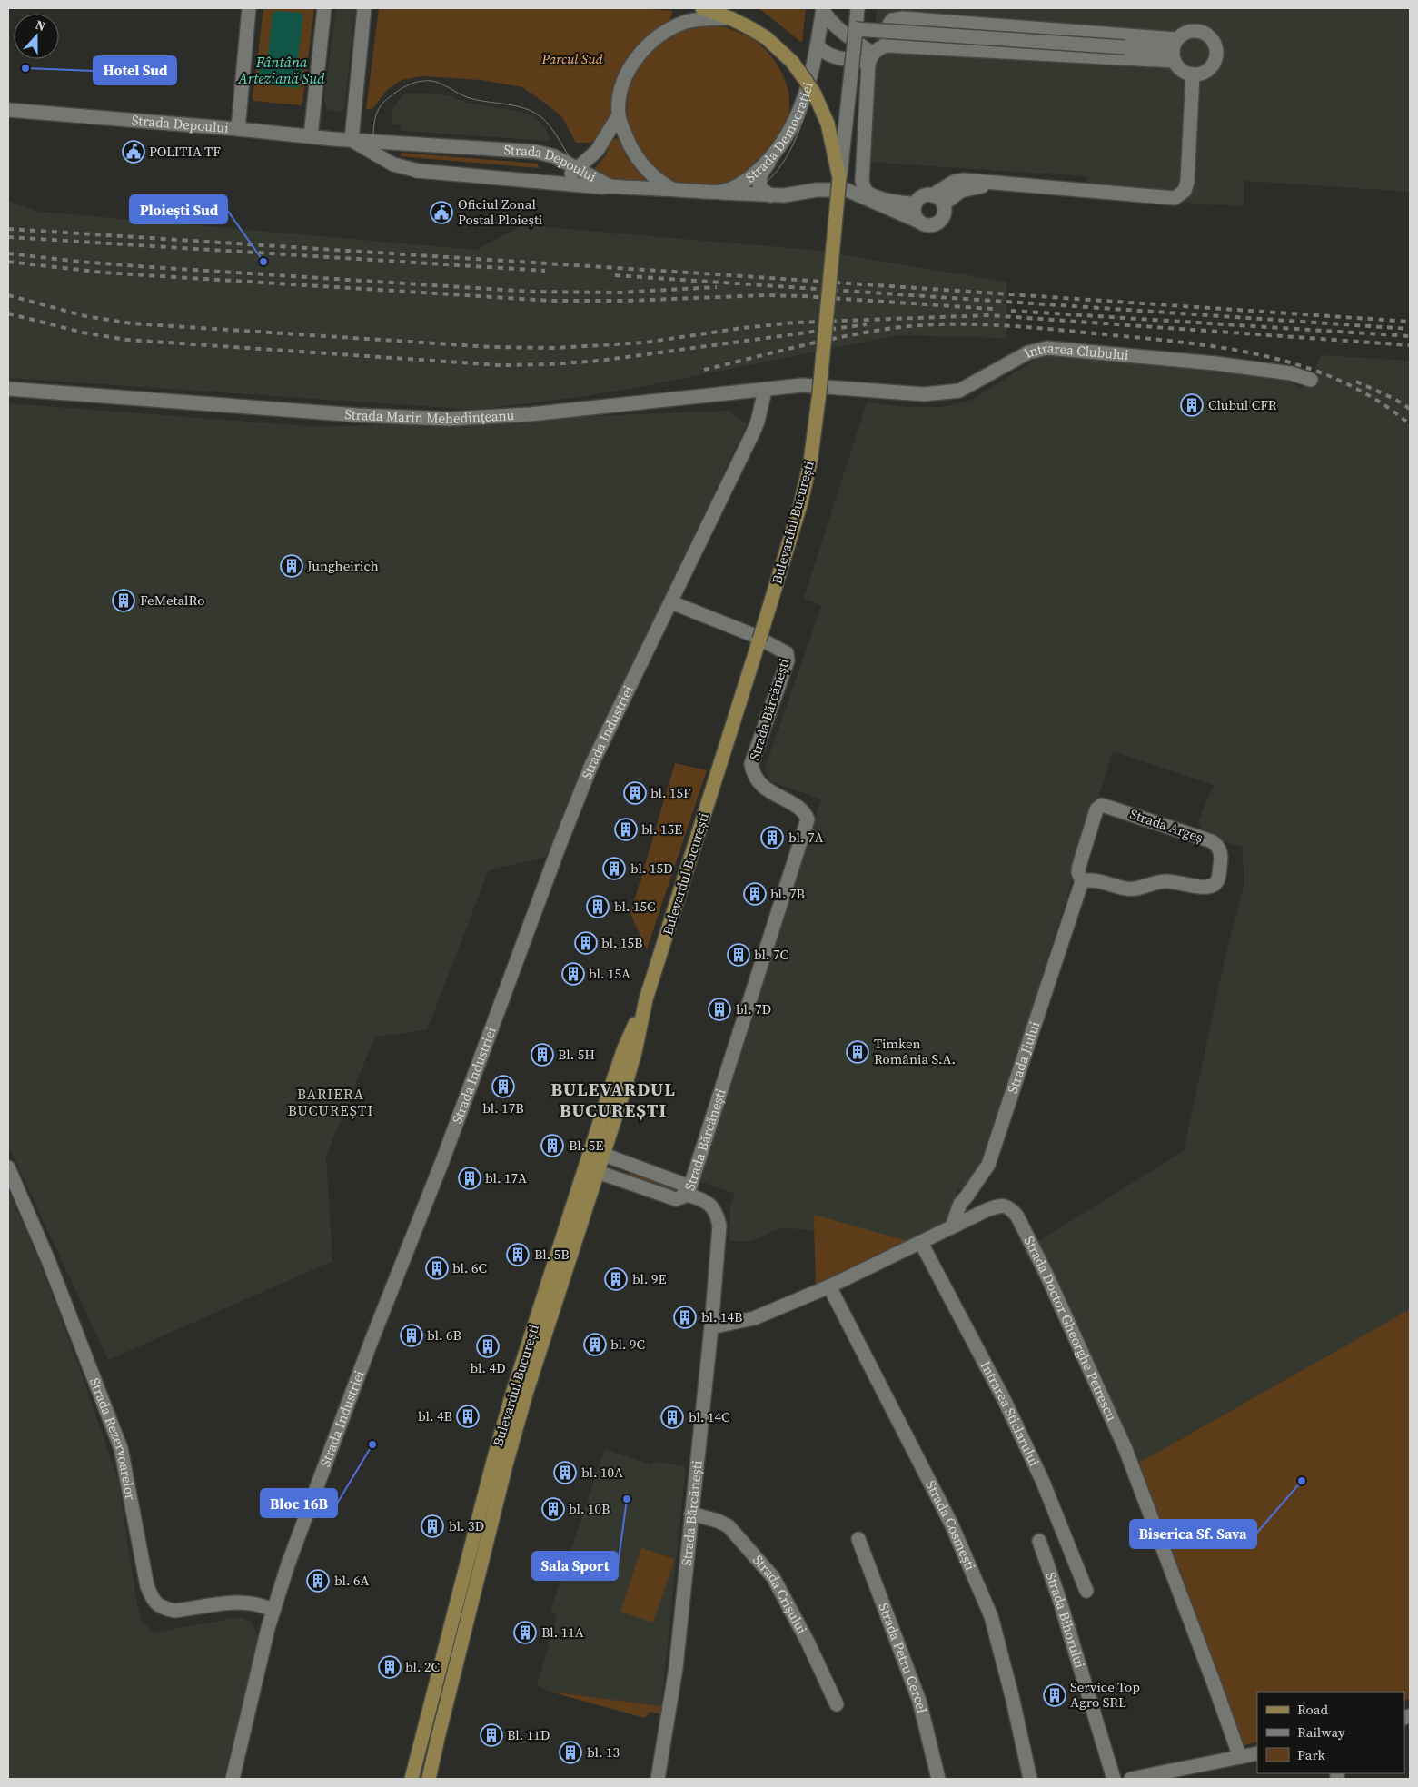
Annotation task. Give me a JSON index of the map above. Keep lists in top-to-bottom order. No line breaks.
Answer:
{"streets":{"main road":["Bulevardul București"],"street":["Strada Depoului","Strada Democrației","Intrarea Clubului","Strada Marin Mehedințeanu","Strada Bărcănești","Strada Industriei","Strada Argeș","Strada Jiului","Strada Doctor Gheorghe Petrescu","Intrarea Sticlarului","Strada Rezervoarelor","Strada Cosmești","Strada Crișului","Strada Bihorului","Strada Petru Cercel"]},"crossings":[["Strada Depoului","Strada Democrației"],["Intrarea Clubului","Strada Marin Mehedințeanu"],["Strada Marin Mehedințeanu","Strada Industriei"],["Strada Bărcănești","Strada Industriei"],["Strada Bărcănești","Strada Doctor Gheorghe Petrescu"],["Strada Bărcănești","Strada Crișului"],["Strada Industriei","Strada Rezervoarelor"],["Strada Argeș","Strada Jiului"],["Strada Jiului","Strada Doctor Gheorghe Petrescu"],["Strada Doctor Gheorghe Petrescu","Intrarea Sticlarului"],["Strada Doctor Gheorghe Petrescu","Strada Cosmești"]],"districts":["BULEVARDUL BUCUREȘTI","BARIERA BUCUREȘTI"],"water":["Fântâna Arteziană Sud"],"parks":["Parcul Sud"],"places":{"other":["Hotel Sud","Ploiești Sud","Bloc 16B","Biserica Sf. Sava","Sala Sport"],"public building":["POLITIA TF","Oficiul Zonal Postal Ploiești"],"building":["Clubul CFR","Jungheirich","FeMetalRo","bl. 15F","bl. 15E","bl. 7A","bl. 15D","bl. 7B","bl. 15C","bl. 15B","bl. 7C","bl. 15A","bl. 7D","Timken România S.A.","Bl. 5H","bl. 17B","Bl. 5E","bl. 17A","Bl. 5B","bl. 6C","bl. 9E","bl. 14B","bl. 6B","bl. 9C","bl. 4D","bl. 4B","bl. 14C","bl. 10A","bl. 10B","bl. 3D","bl. 6A","Bl. 11A","bl. 2C","Service Top Agro SRL","Bl. 11D","bl. 13"]},"legend":["Road","Railway","Park"],"north":"top"}
